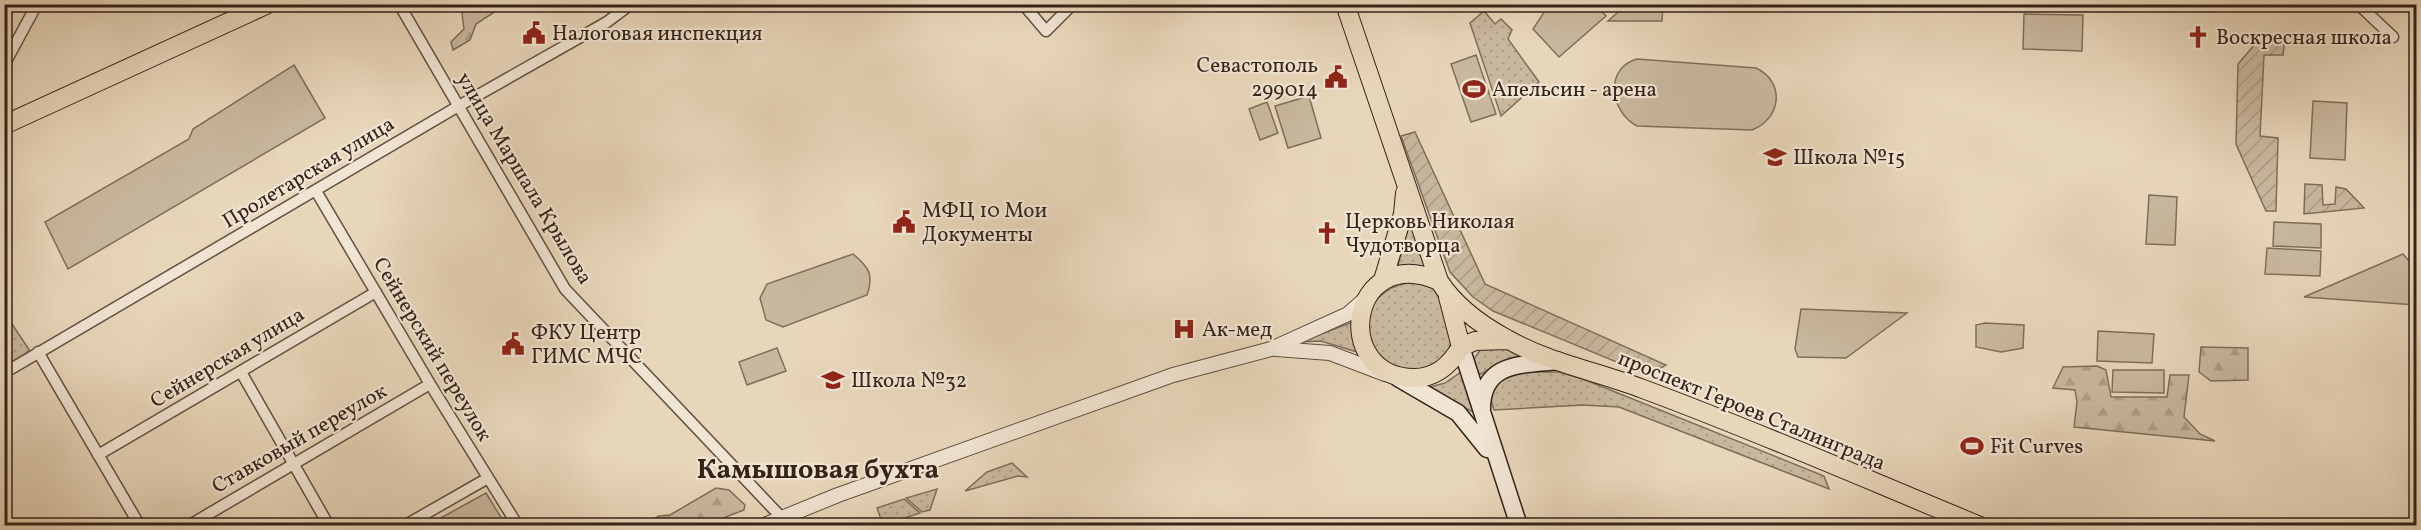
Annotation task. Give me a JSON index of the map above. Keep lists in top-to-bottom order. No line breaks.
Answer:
{"streets":{"main road":["проспект Героев Сталинграда"],"street":["Пролетарская улица","улица Маршала Крылова","Сейнерский переулок","Сейнерская улица","Ставковый переулок"]},"crossings":[["Пролетарская улица","улица Маршала Крылова"],["Пролетарская улица","Сейнерский переулок"],["Сейнерский переулок","Сейнерская улица"],["Сейнерский переулок","Ставковый переулок"]],"districts":["Камышовая бухта"],"places":{"public building":["Налоговая инспекция","Севастополь 299014","МФЦ 10 Мои Документы","ФКУ Центр ГИМС МЧС"],"church":["Воскресная школа","Церковь Николая Чудотворца"],"sports":["Апельсин - арена","Fit Curves"],"school or university":["Школа №15","Школа №32"],"hospital":["Ак-мед"]}}
